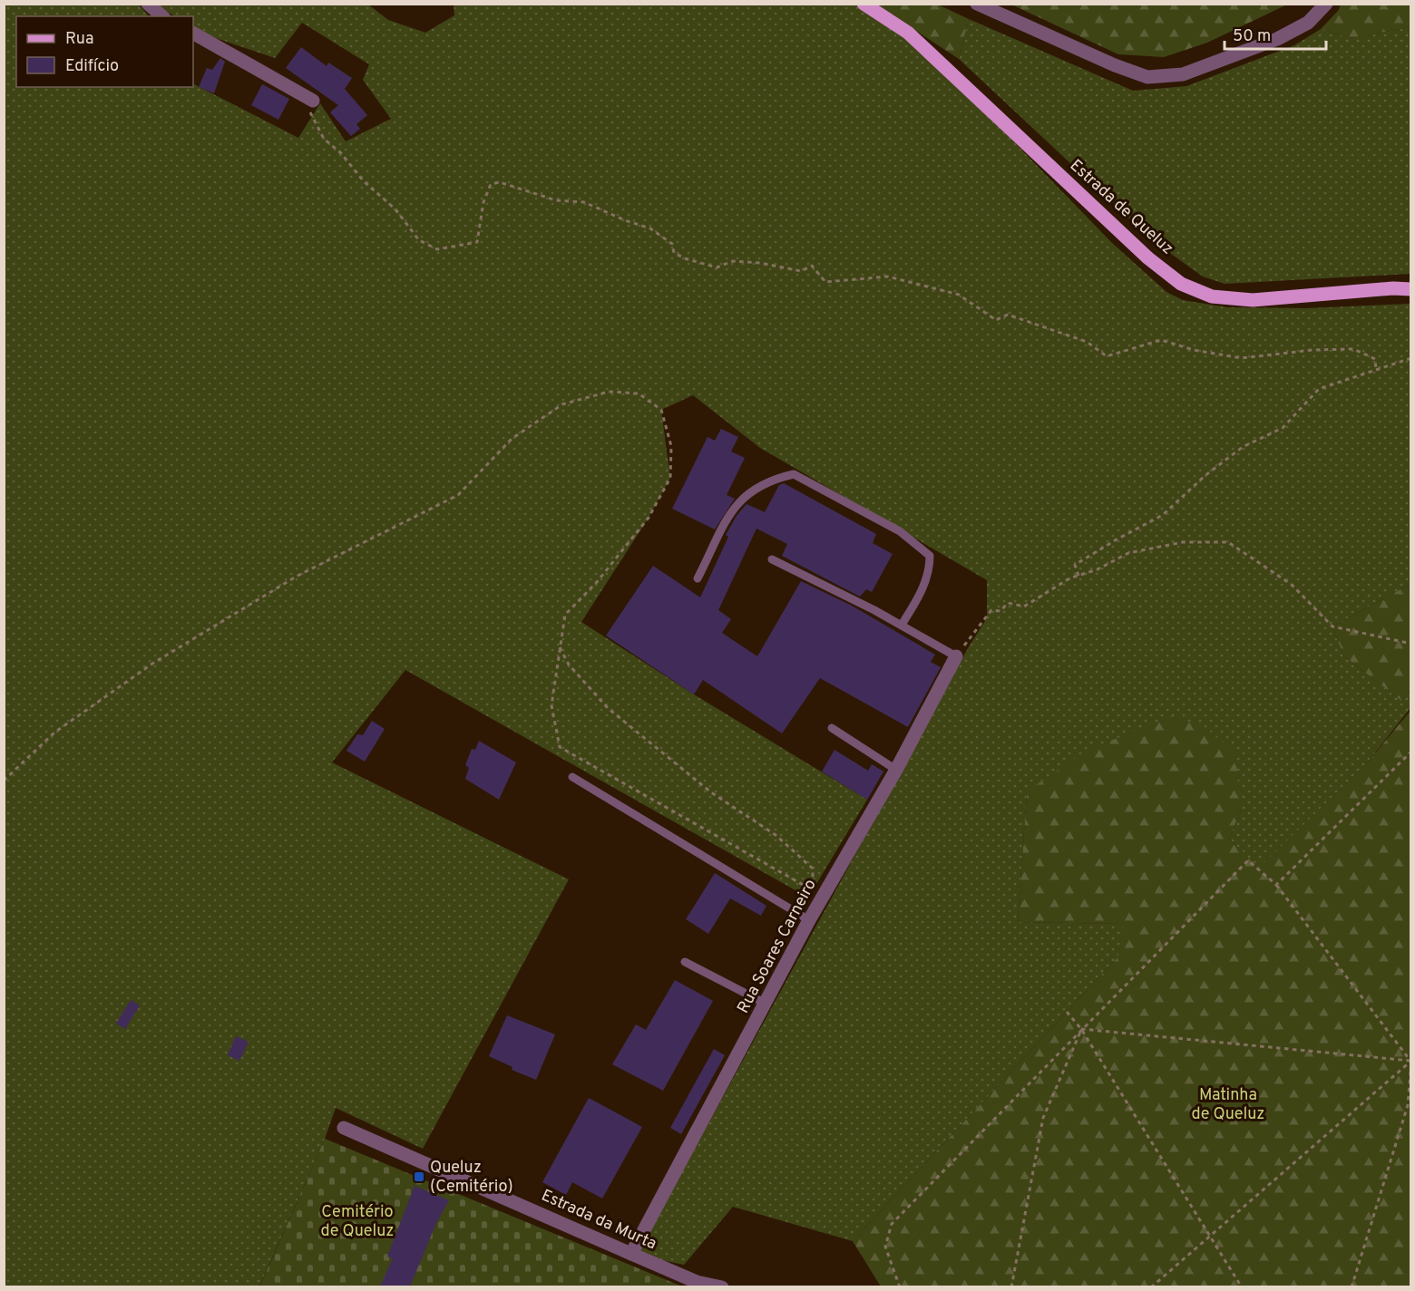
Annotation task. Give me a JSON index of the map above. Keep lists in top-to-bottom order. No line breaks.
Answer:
{"streets":{"main road":["Estrada de Queluz"],"street":["Rua Soares Carneiro","Estrada da Murta"]},"crossings":[["Rua Soares Carneiro","Estrada da Murta"]],"parks":["Matinha de Queluz","Cemitério de Queluz"],"places":{"transit":["Queluz (Cemitério)"]},"legend":["Rua","Edifício"],"scale_bar":"50 m"}
